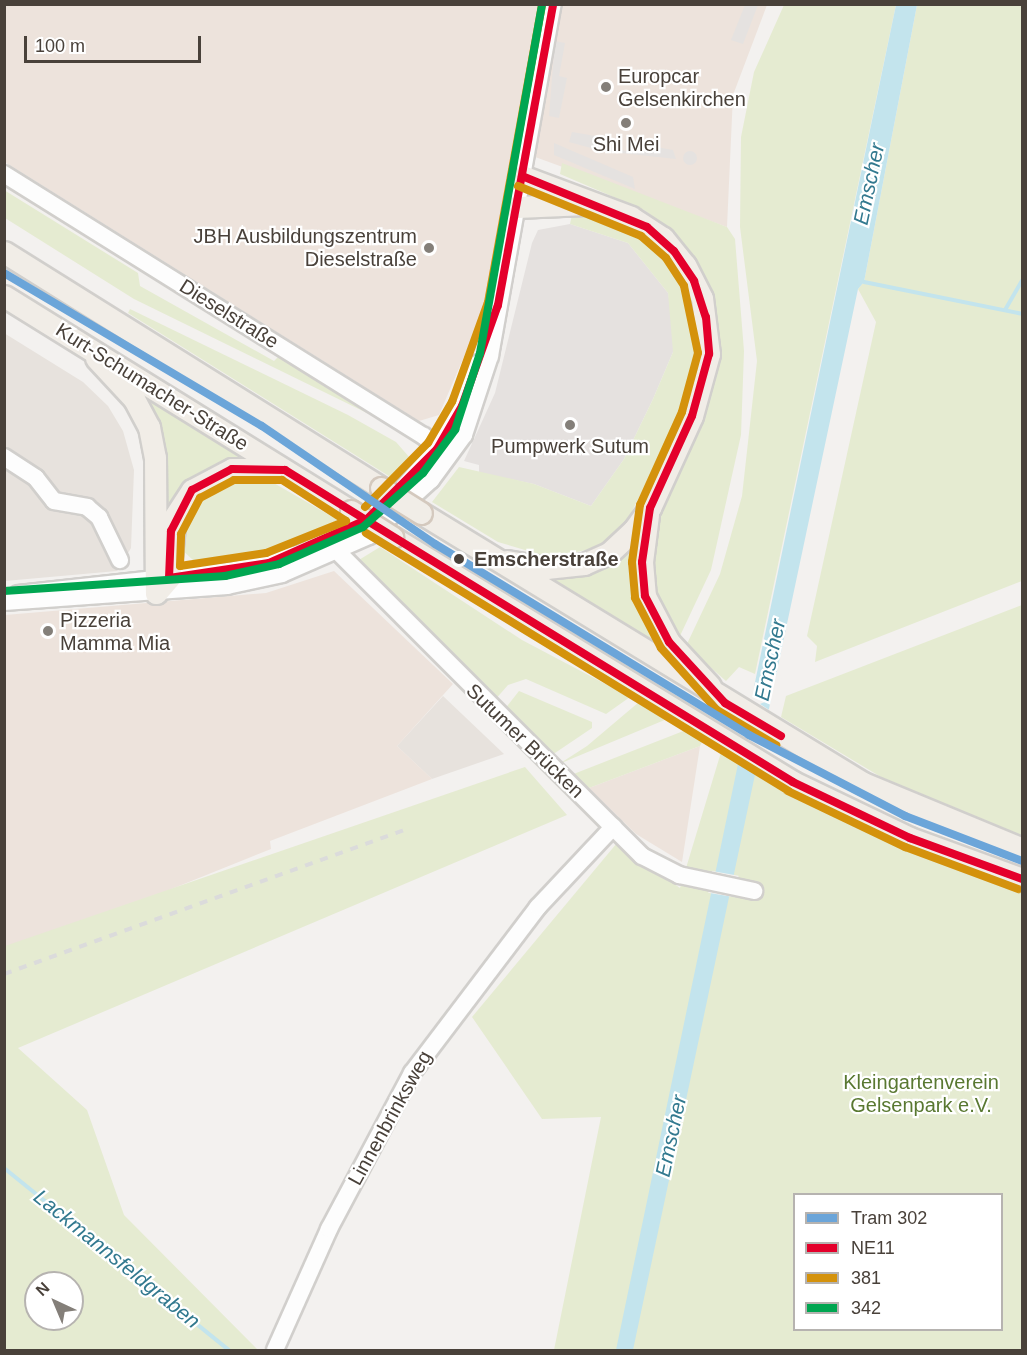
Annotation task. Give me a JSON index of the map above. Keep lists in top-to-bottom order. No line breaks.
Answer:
{"streets":{"main road":["Kurt-Schumacher-Straße"],"street":["Dieselstraße","Sutumer Brücken","Linnenbrinksweg"]},"crossings":[["Sutumer Brücken","Linnenbrinksweg"]],"water":["Emscher","Lackmannsfeldgraben"],"parks":["Kleingartenverein Gelsenpark e.V."],"places":["Europcar Gelsenkirchen","Shi Mei","JBH Ausbildungszentrum Dieselstraße","Pumpwerk Sutum","Emscherstraße","Pizzeria Mamma Mia"],"lines":["transit line NE11","transit line 381","transit line 342","tram line 302"],"legend":["Tram 302","NE11","381","342"],"scale_bar":"100 m","north":"top left"}
